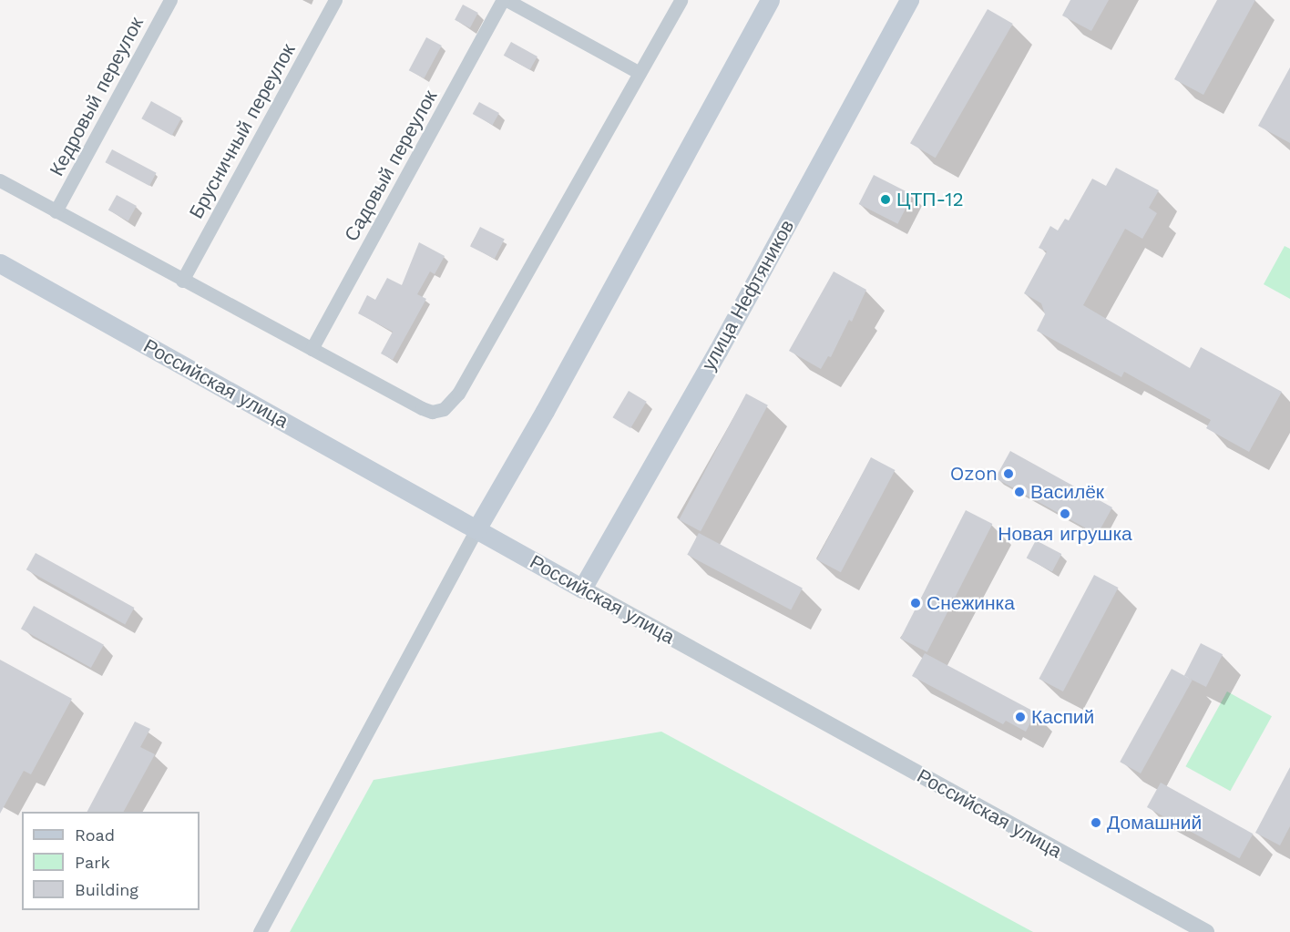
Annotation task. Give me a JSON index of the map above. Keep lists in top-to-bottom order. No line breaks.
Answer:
{"streets":{"main road":["улица Нефтяников","Российская улица"],"street":["Кедровый переулок","Брусничный переулок","Садовый переулок"]},"crossings":[["улица Нефтяников","Российская улица"]],"places":["ЦТП-12","Ozon","Василёк","Новая игрушка","Снежинка","Каспий","Домашний"],"legend":["Road","Park","Building"]}
